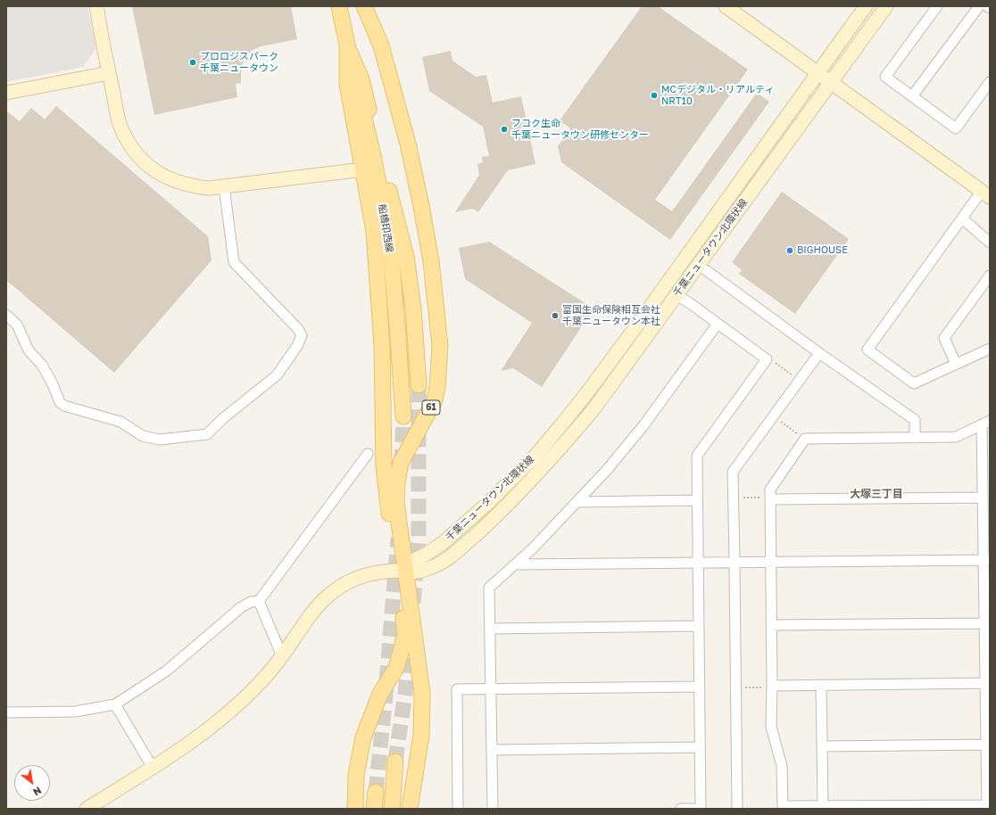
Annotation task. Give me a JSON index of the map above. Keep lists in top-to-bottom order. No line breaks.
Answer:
{"streets":{"main road":["船橋印西線","千葉ニュータウン北環状線","61"]},"crossings":[["船橋印西線","61"],["千葉ニュータウン北環状線","61"]],"districts":["大塚三丁目"],"places":["プロロジスパーク 千葉ニュータウン","MCデジタル・リアルティ NRT10","フコク生命 千葉ニュータウン研修センター","BIGHOUSE","富国生命保険相互会社 千葉ニュータウン本社"],"north":"bottom right"}
